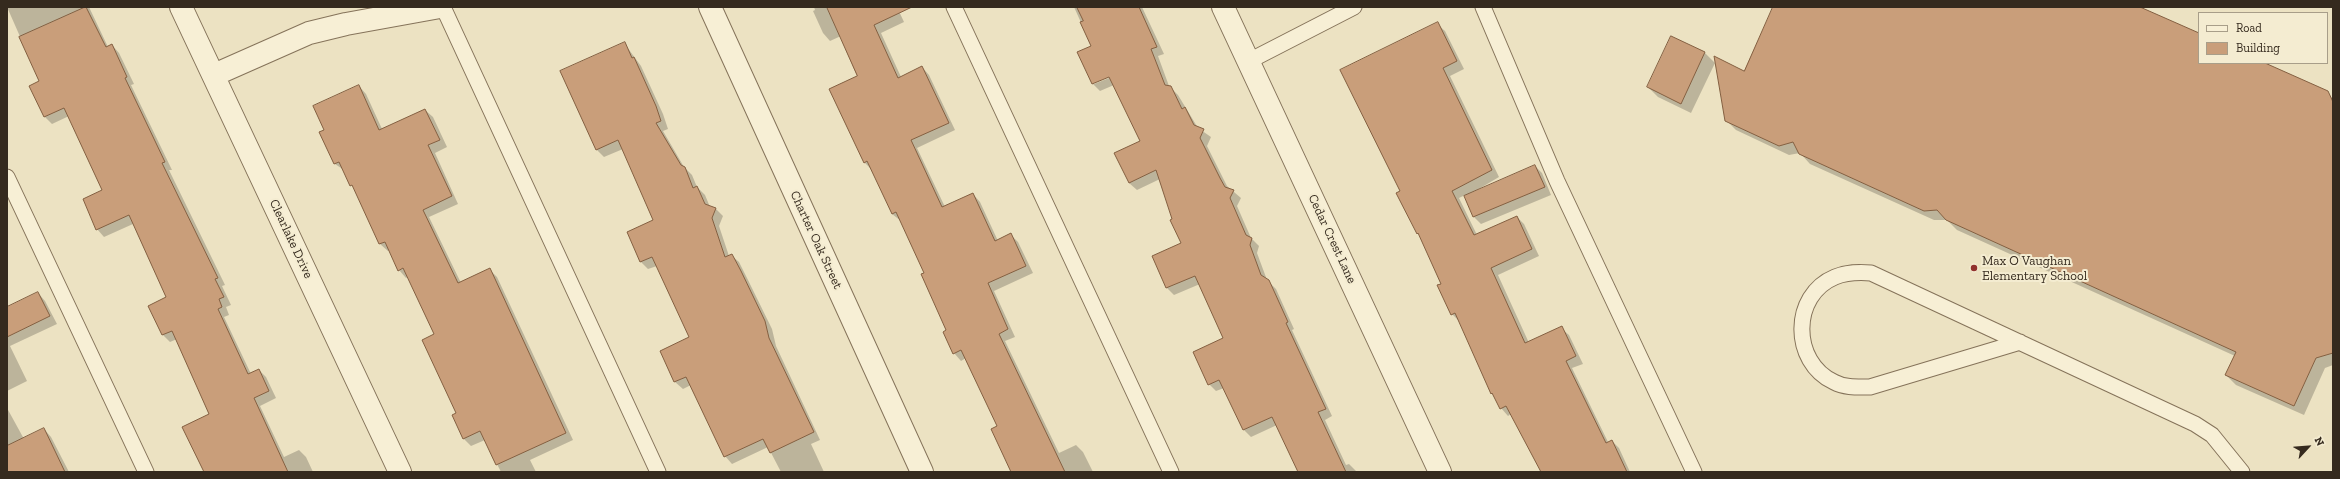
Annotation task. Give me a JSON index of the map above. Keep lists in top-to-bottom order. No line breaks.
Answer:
{"streets":{"street":["Clearlake Drive","Cedar Crest Lane","Charter Oak Street"]},"places":["Max O Vaughan Elementary School"],"legend":["Road","Building"],"north":"top right"}
